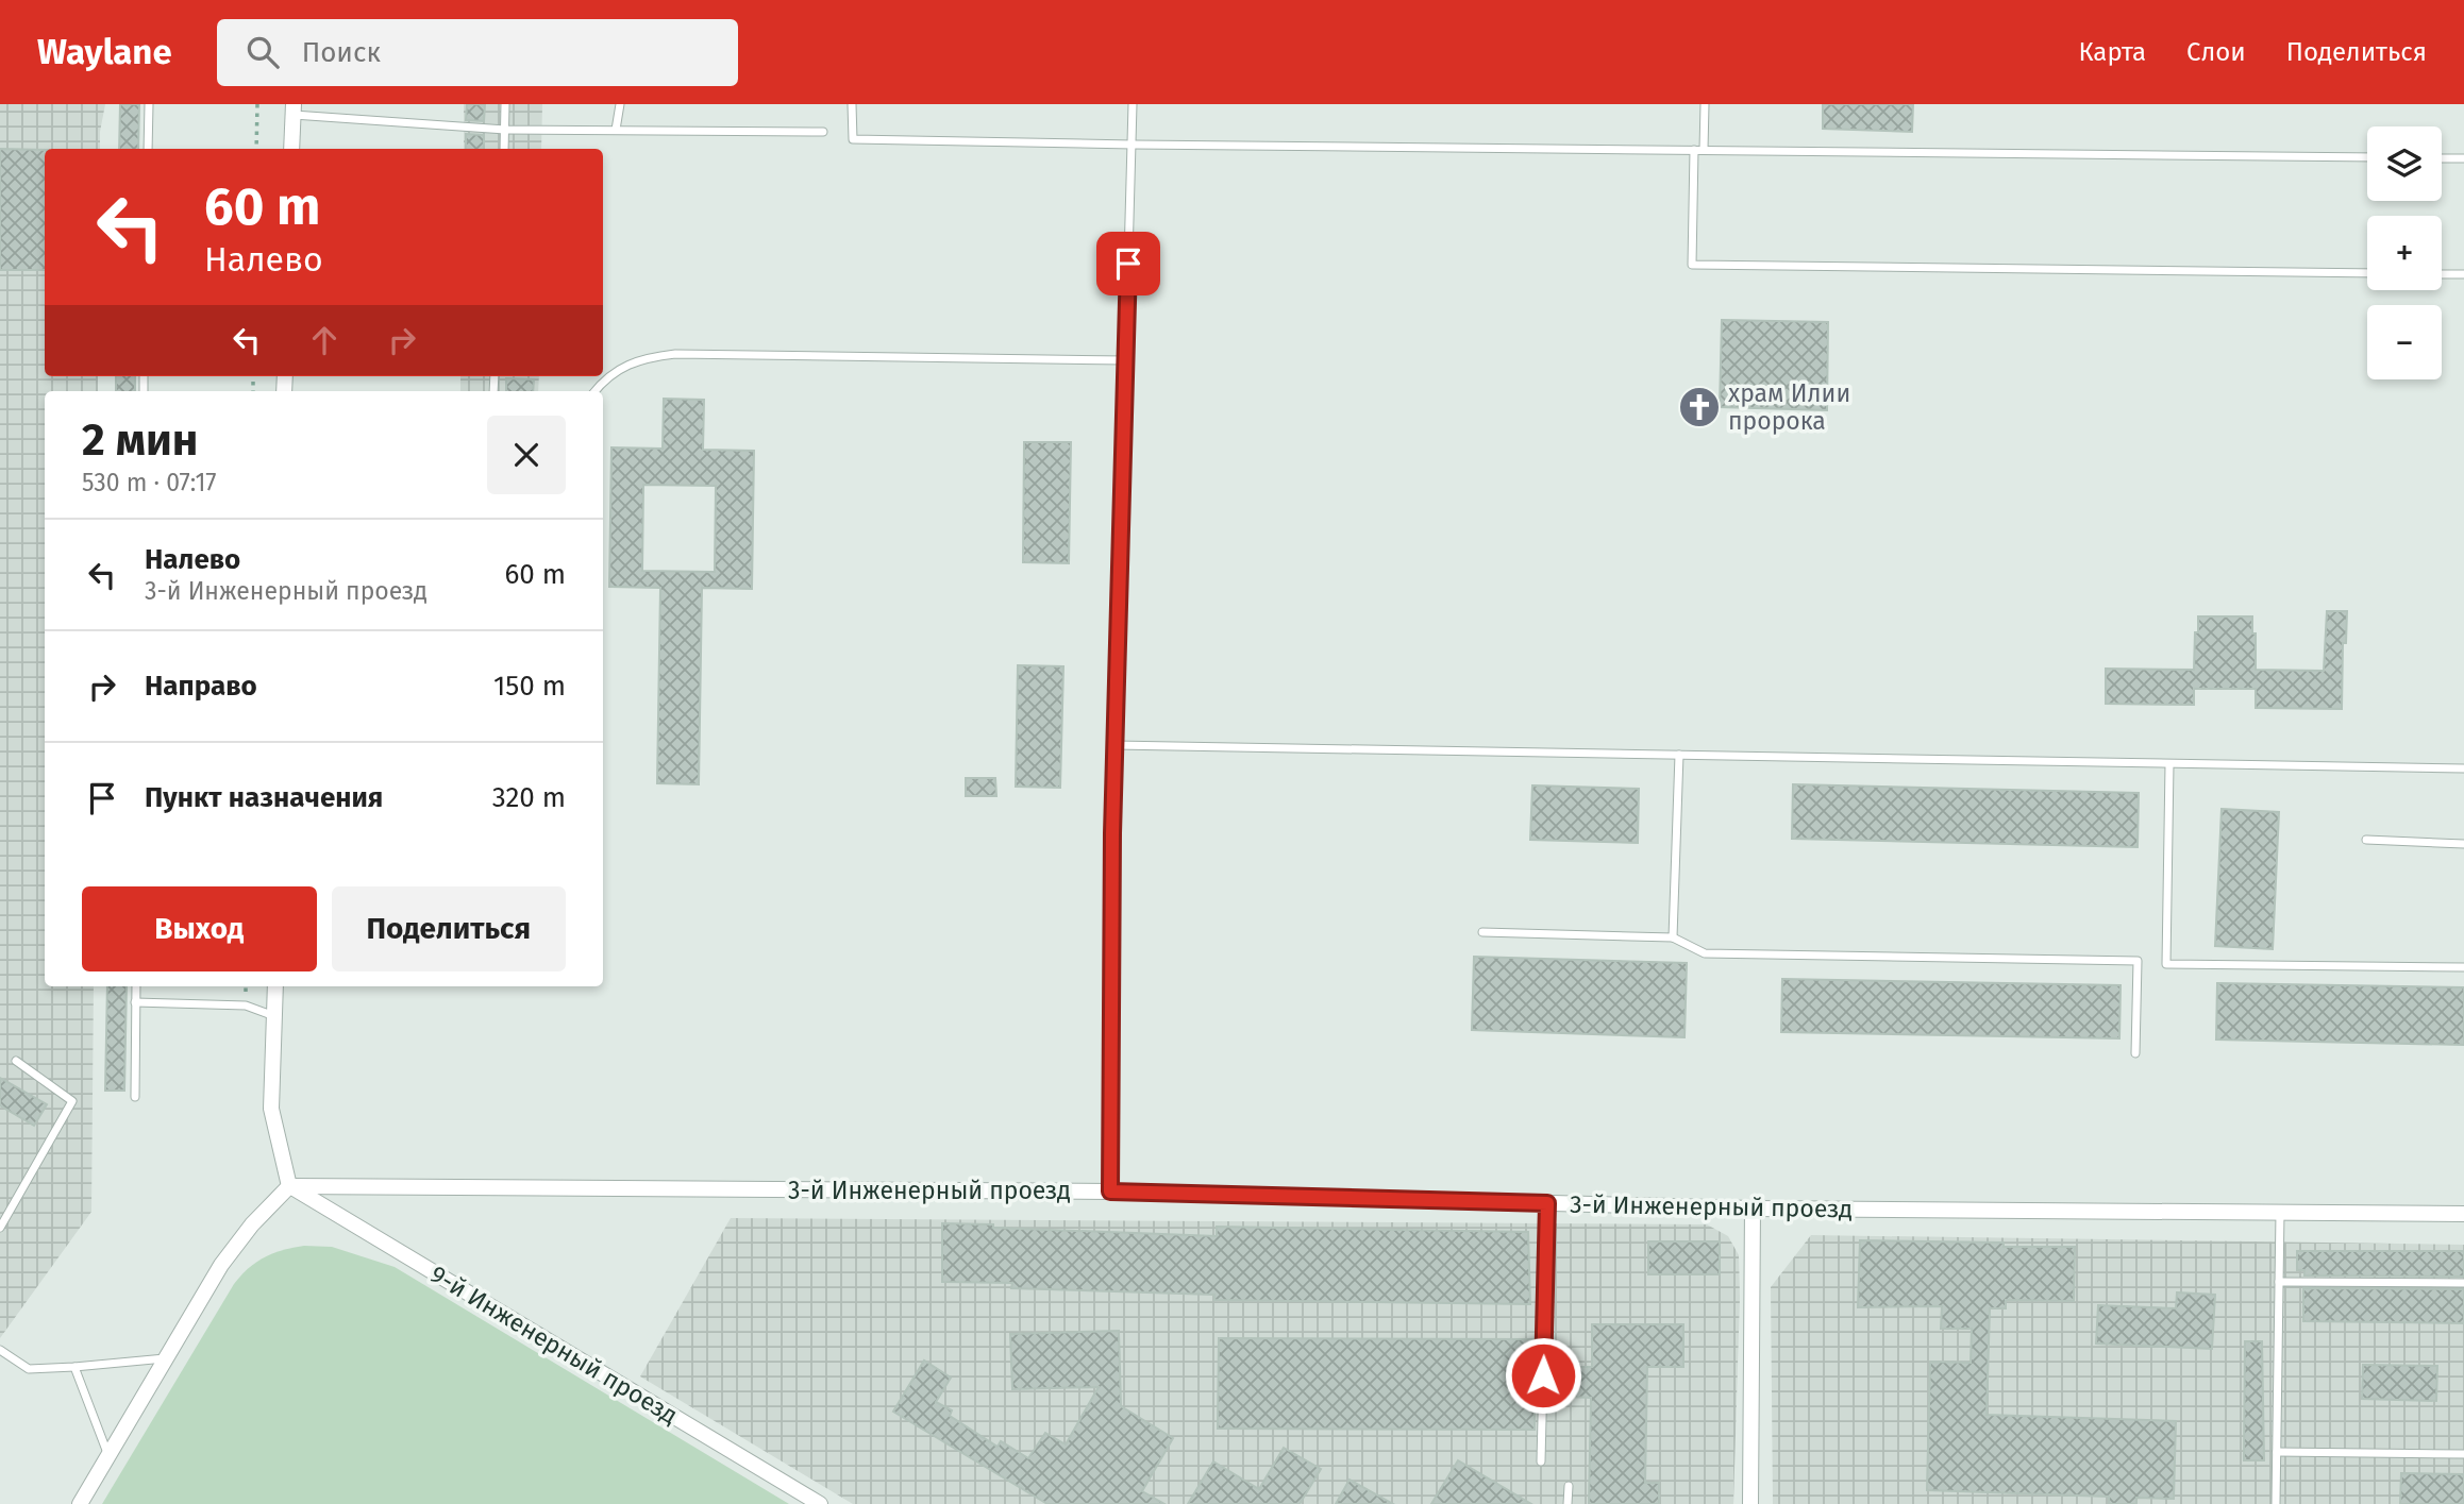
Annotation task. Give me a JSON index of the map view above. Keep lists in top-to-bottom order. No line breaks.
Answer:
{"streets":{"street":["3-й Инженерный проезд","9-й Инженерный проезд"]},"crossings":[["3-й Инженерный проезд","9-й Инженерный проезд"]],"places":{"church":["храм Илии пророка"]},"page":{"header":"Waylane","search":"Поиск","nav":["Карта","Слои","Поделиться"],"map_buttons":["+","−"],"turn":["60 m","Налево"],"heading":["2 мин","530 m · 07:17"],"list":[{"name":"Налево","note":"3-й Инженерный проезд","value":"60 m"},{"name":"Направо","value":"150 m"},{"name":"Пункт назначения","value":"320 m"}],"buttons":["Выход","Поделиться"]}}
